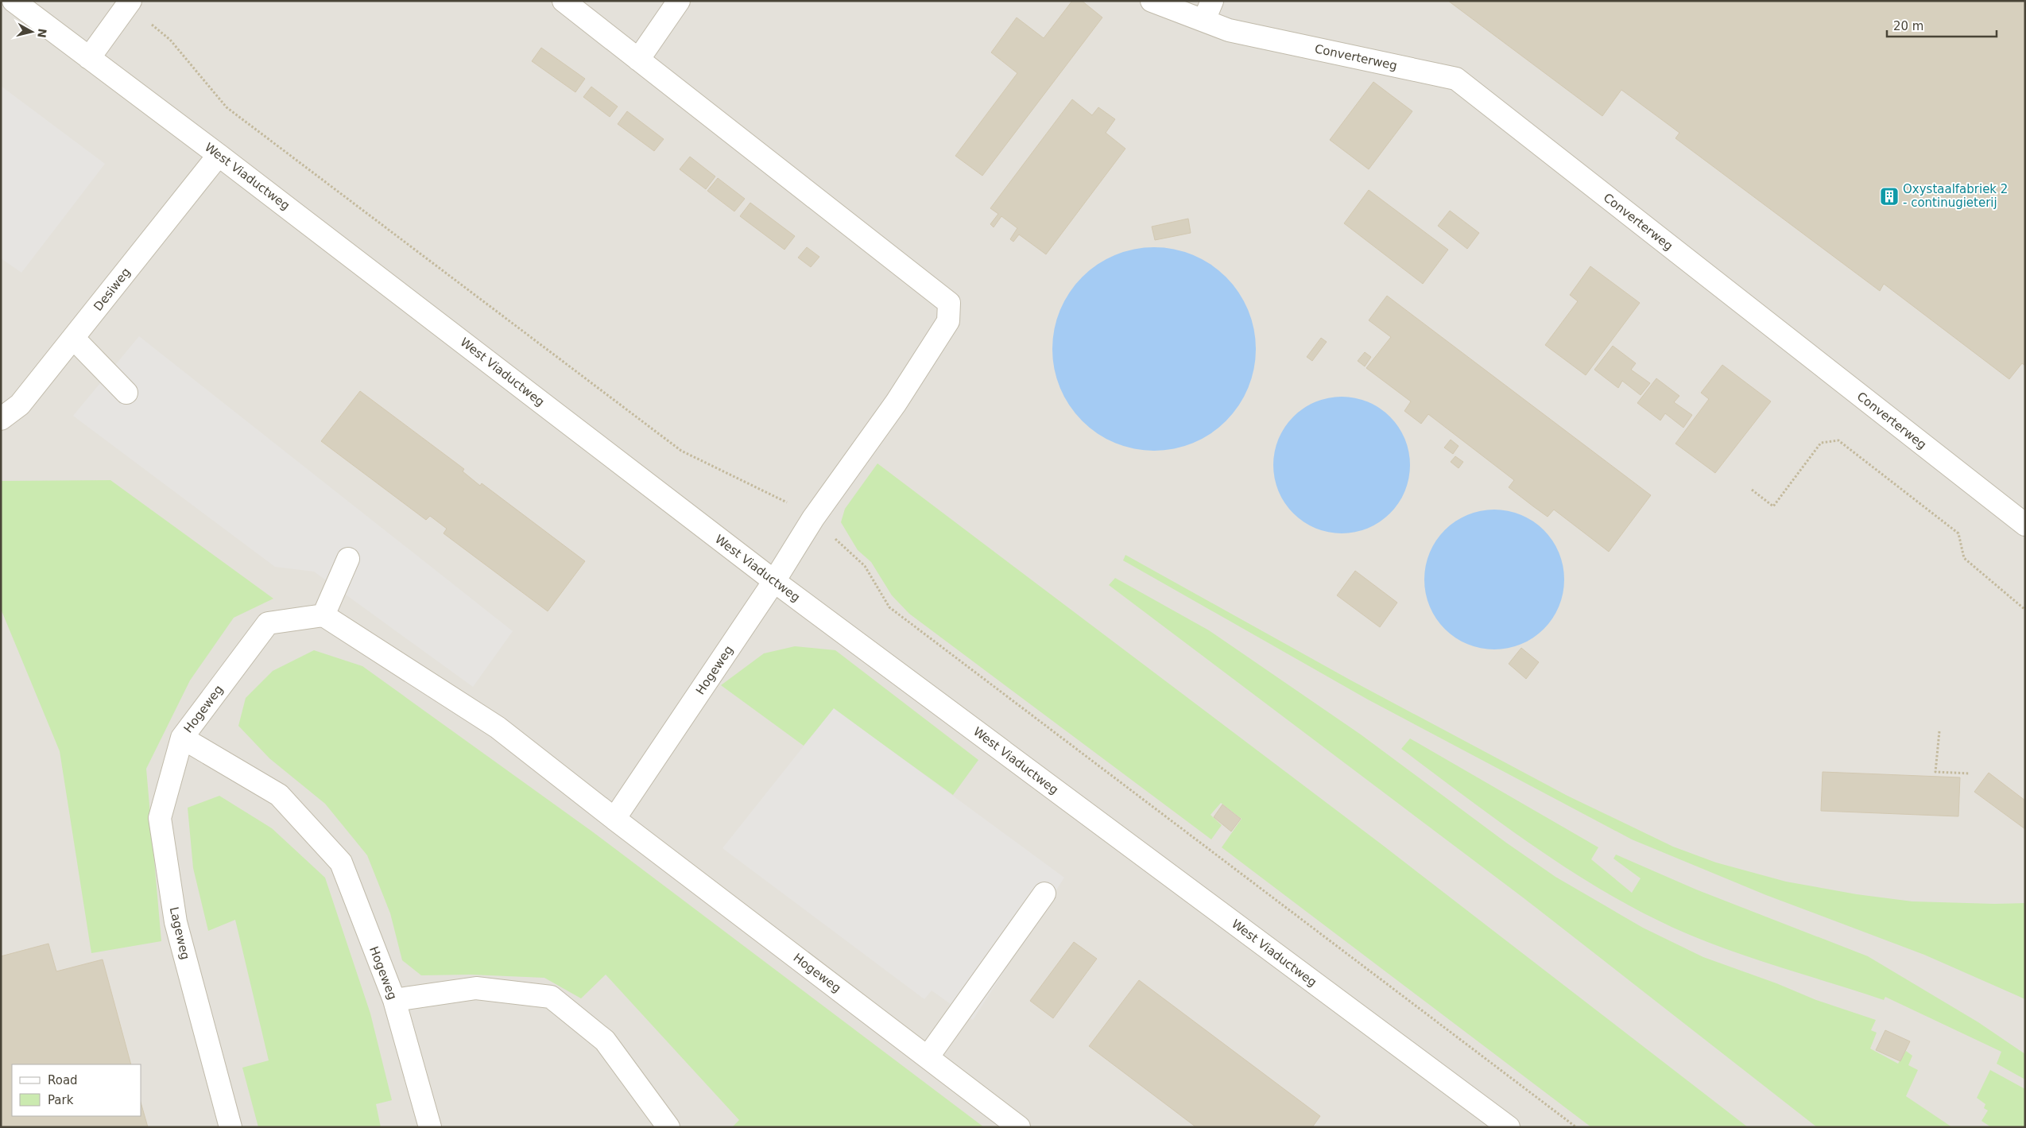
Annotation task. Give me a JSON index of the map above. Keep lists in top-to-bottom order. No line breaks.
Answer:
{"streets":{"street":["Converterweg","West Viaductweg","Desiweg","Hogeweg","Lageweg"]},"crossings":[["West Viaductweg","Desiweg"],["West Viaductweg","Hogeweg"],["Hogeweg","Lageweg"]],"places":{"building":["Oxystaalfabriek 2 - continugieterij"]},"legend":["Road","Park"],"scale_bar":"20 m","north":"right"}
